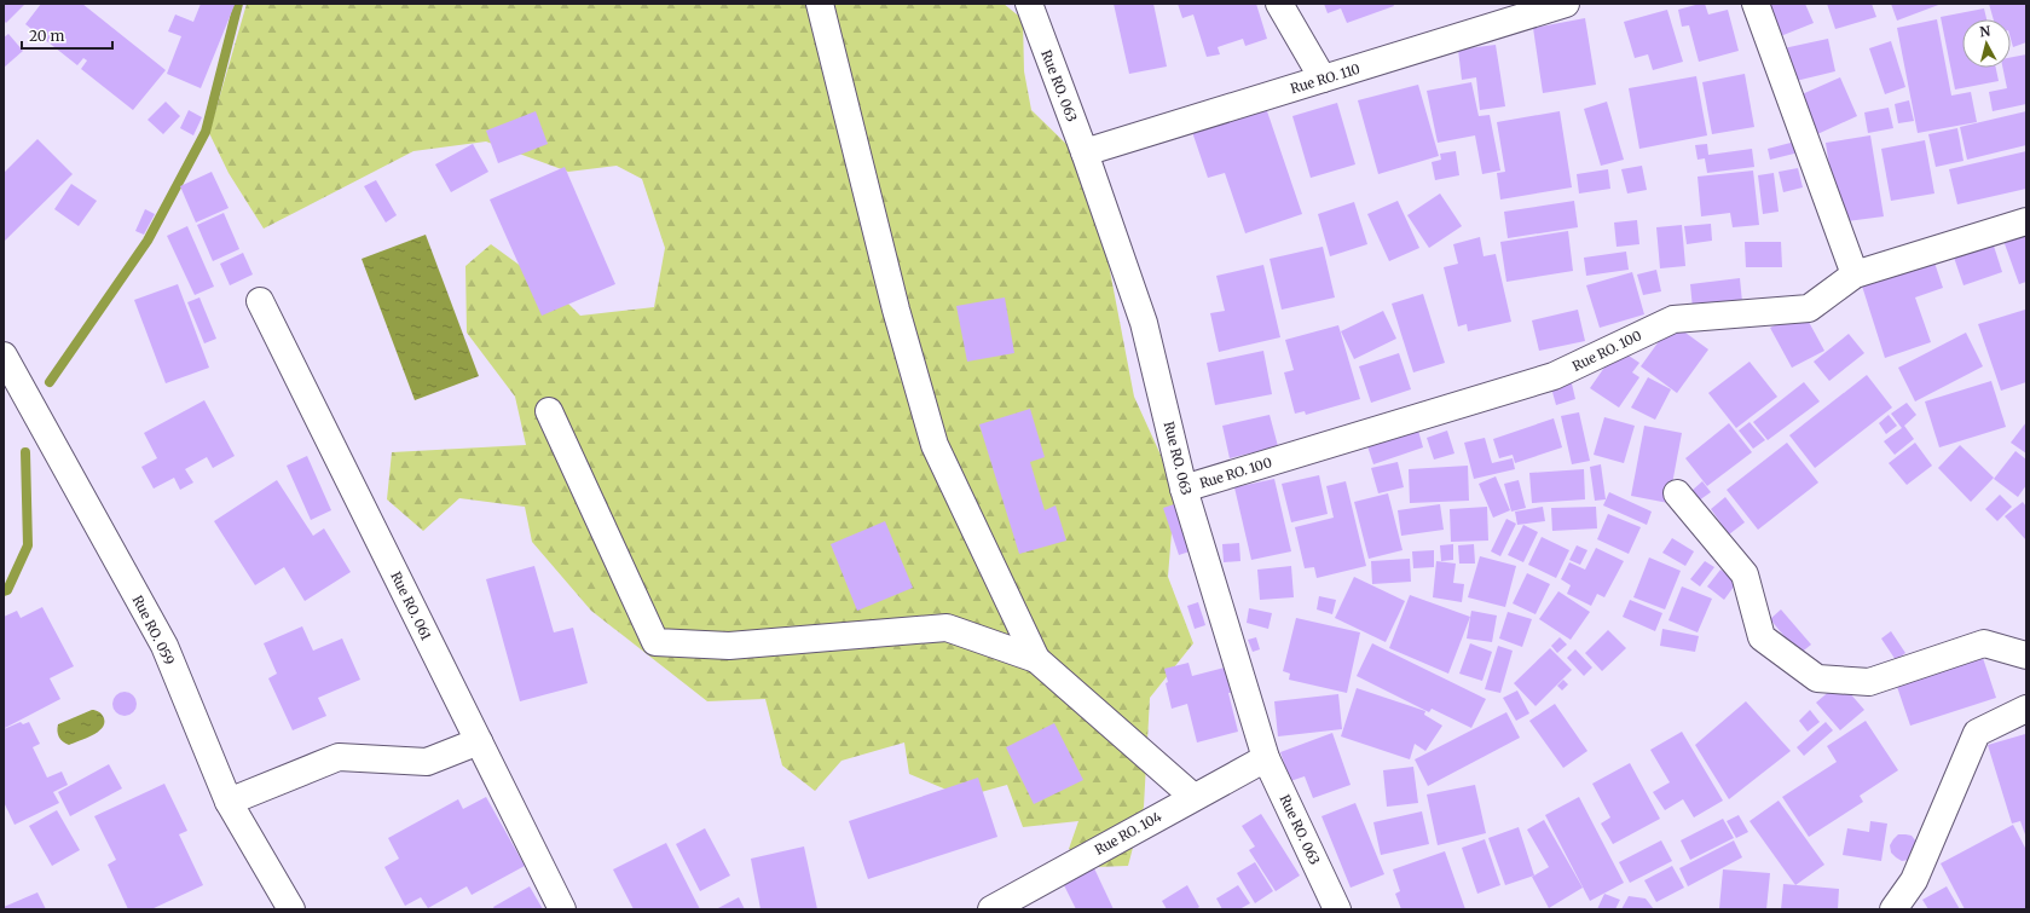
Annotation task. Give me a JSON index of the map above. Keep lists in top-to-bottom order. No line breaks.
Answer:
{"streets":{"street":["Rue RO. 110","Rue RO. 063","Rue RO. 100","Rue RO. 061","Rue RO. 059","Rue RO. 104"]},"crossings":[["Rue RO. 110","Rue RO. 063"],["Rue RO. 063","Rue RO. 100"],["Rue RO. 063","Rue RO. 104"]],"scale_bar":"20 m","north":"top"}
